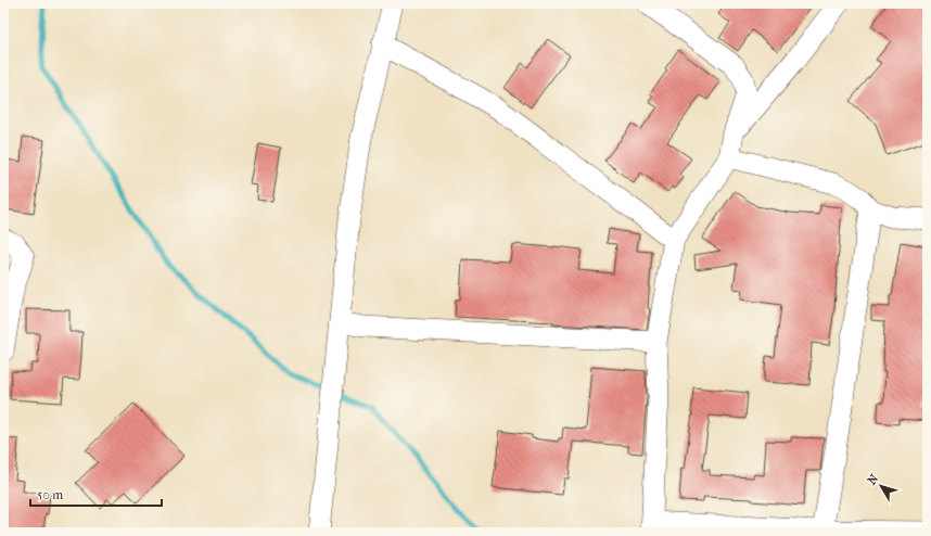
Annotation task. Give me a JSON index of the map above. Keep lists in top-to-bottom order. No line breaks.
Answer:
{"scale_bar":"50 m","north":"top left"}
